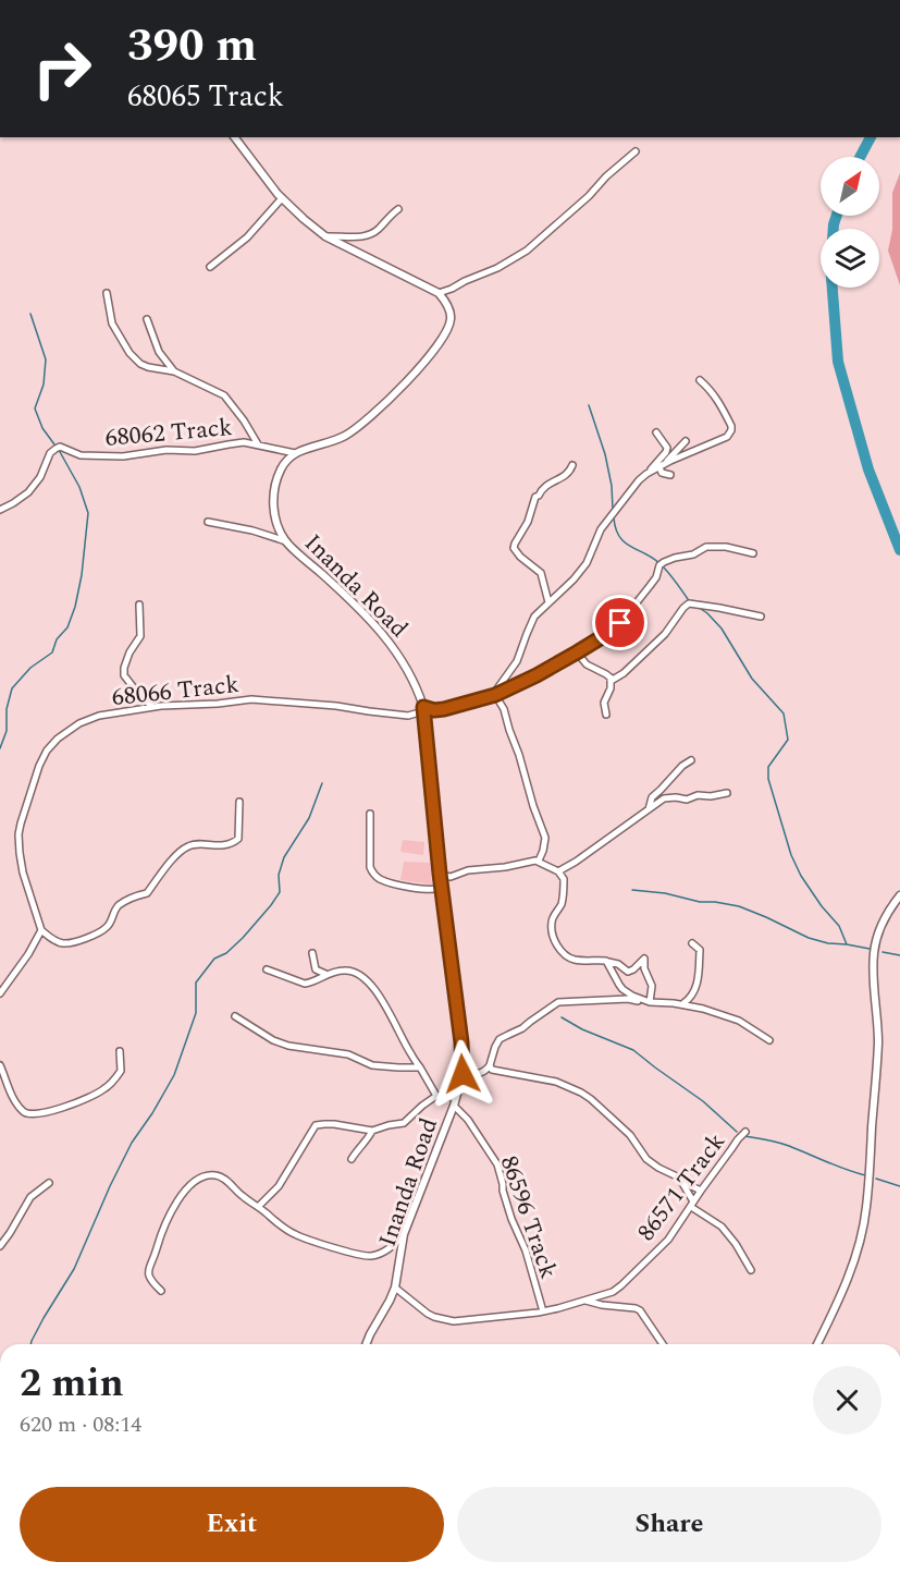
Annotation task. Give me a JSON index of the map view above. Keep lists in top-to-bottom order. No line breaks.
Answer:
{"streets":{"street":["68062 Track","Inanda Road","68066 Track","86571 Track","86596 Track"]},"crossings":[["68062 Track","Inanda Road"],["Inanda Road","68066 Track"],["Inanda Road","86571 Track"],["Inanda Road","86596 Track"],["86571 Track","86596 Track"]],"north":"top right","page":{"turn":["390 m","68065 Track"],"heading":["2 min","620 m · 08:14"],"buttons":["Exit","Share"]}}
